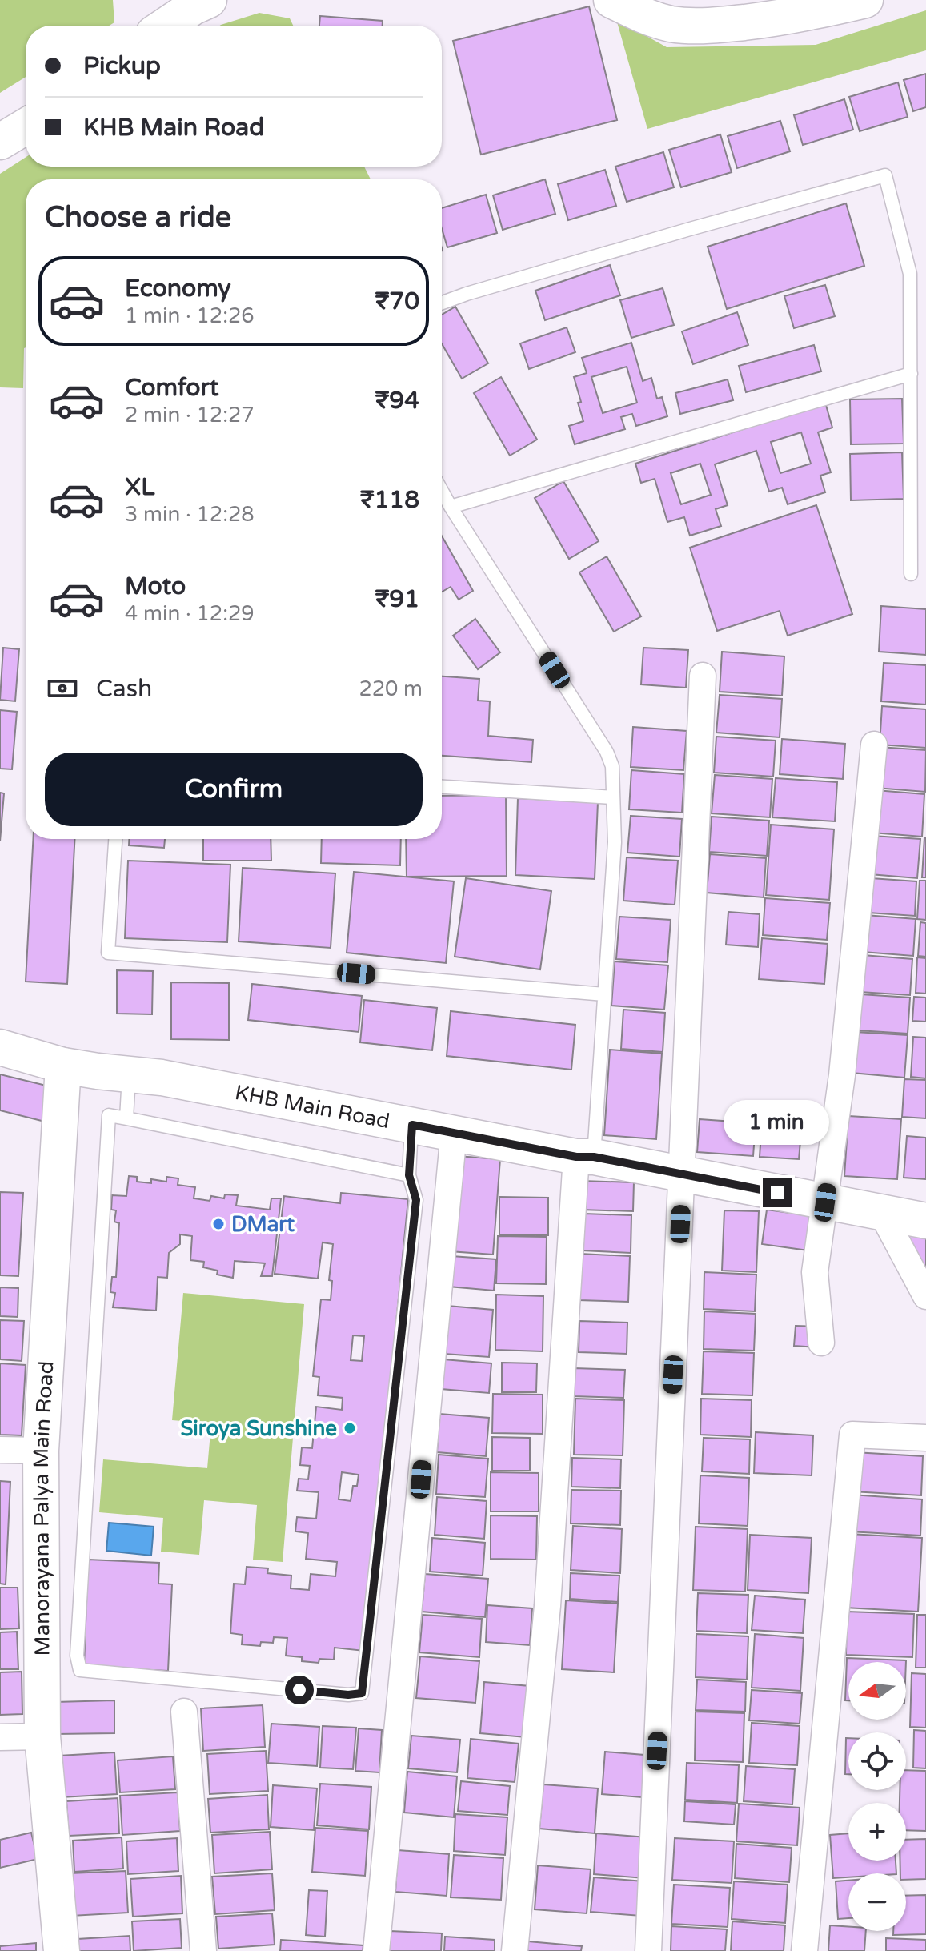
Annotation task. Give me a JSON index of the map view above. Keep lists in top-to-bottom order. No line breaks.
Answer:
{"streets":{"street":["KHB Main Road","Manorayana Palya Main Road"]},"crossings":[["KHB Main Road","Manorayana Palya Main Road"]],"places":["DMart","Siroya Sunshine"],"north":"left","page":{"banner":["Pickup","KHB Main Road"],"heading":"Choose a ride","list":[{"name":"Economy","note":"1 min · 12:26","value":"₹70"},{"name":"Comfort","note":"2 min · 12:27","value":"₹94"},{"name":"XL","note":"3 min · 12:28","value":"₹118"},{"name":"Moto","note":"4 min · 12:29","value":"₹91"}],"pay":["Cash","220 m"],"buttons":"Confirm","bubble":"1 min","map_buttons":["+","−"]}}
